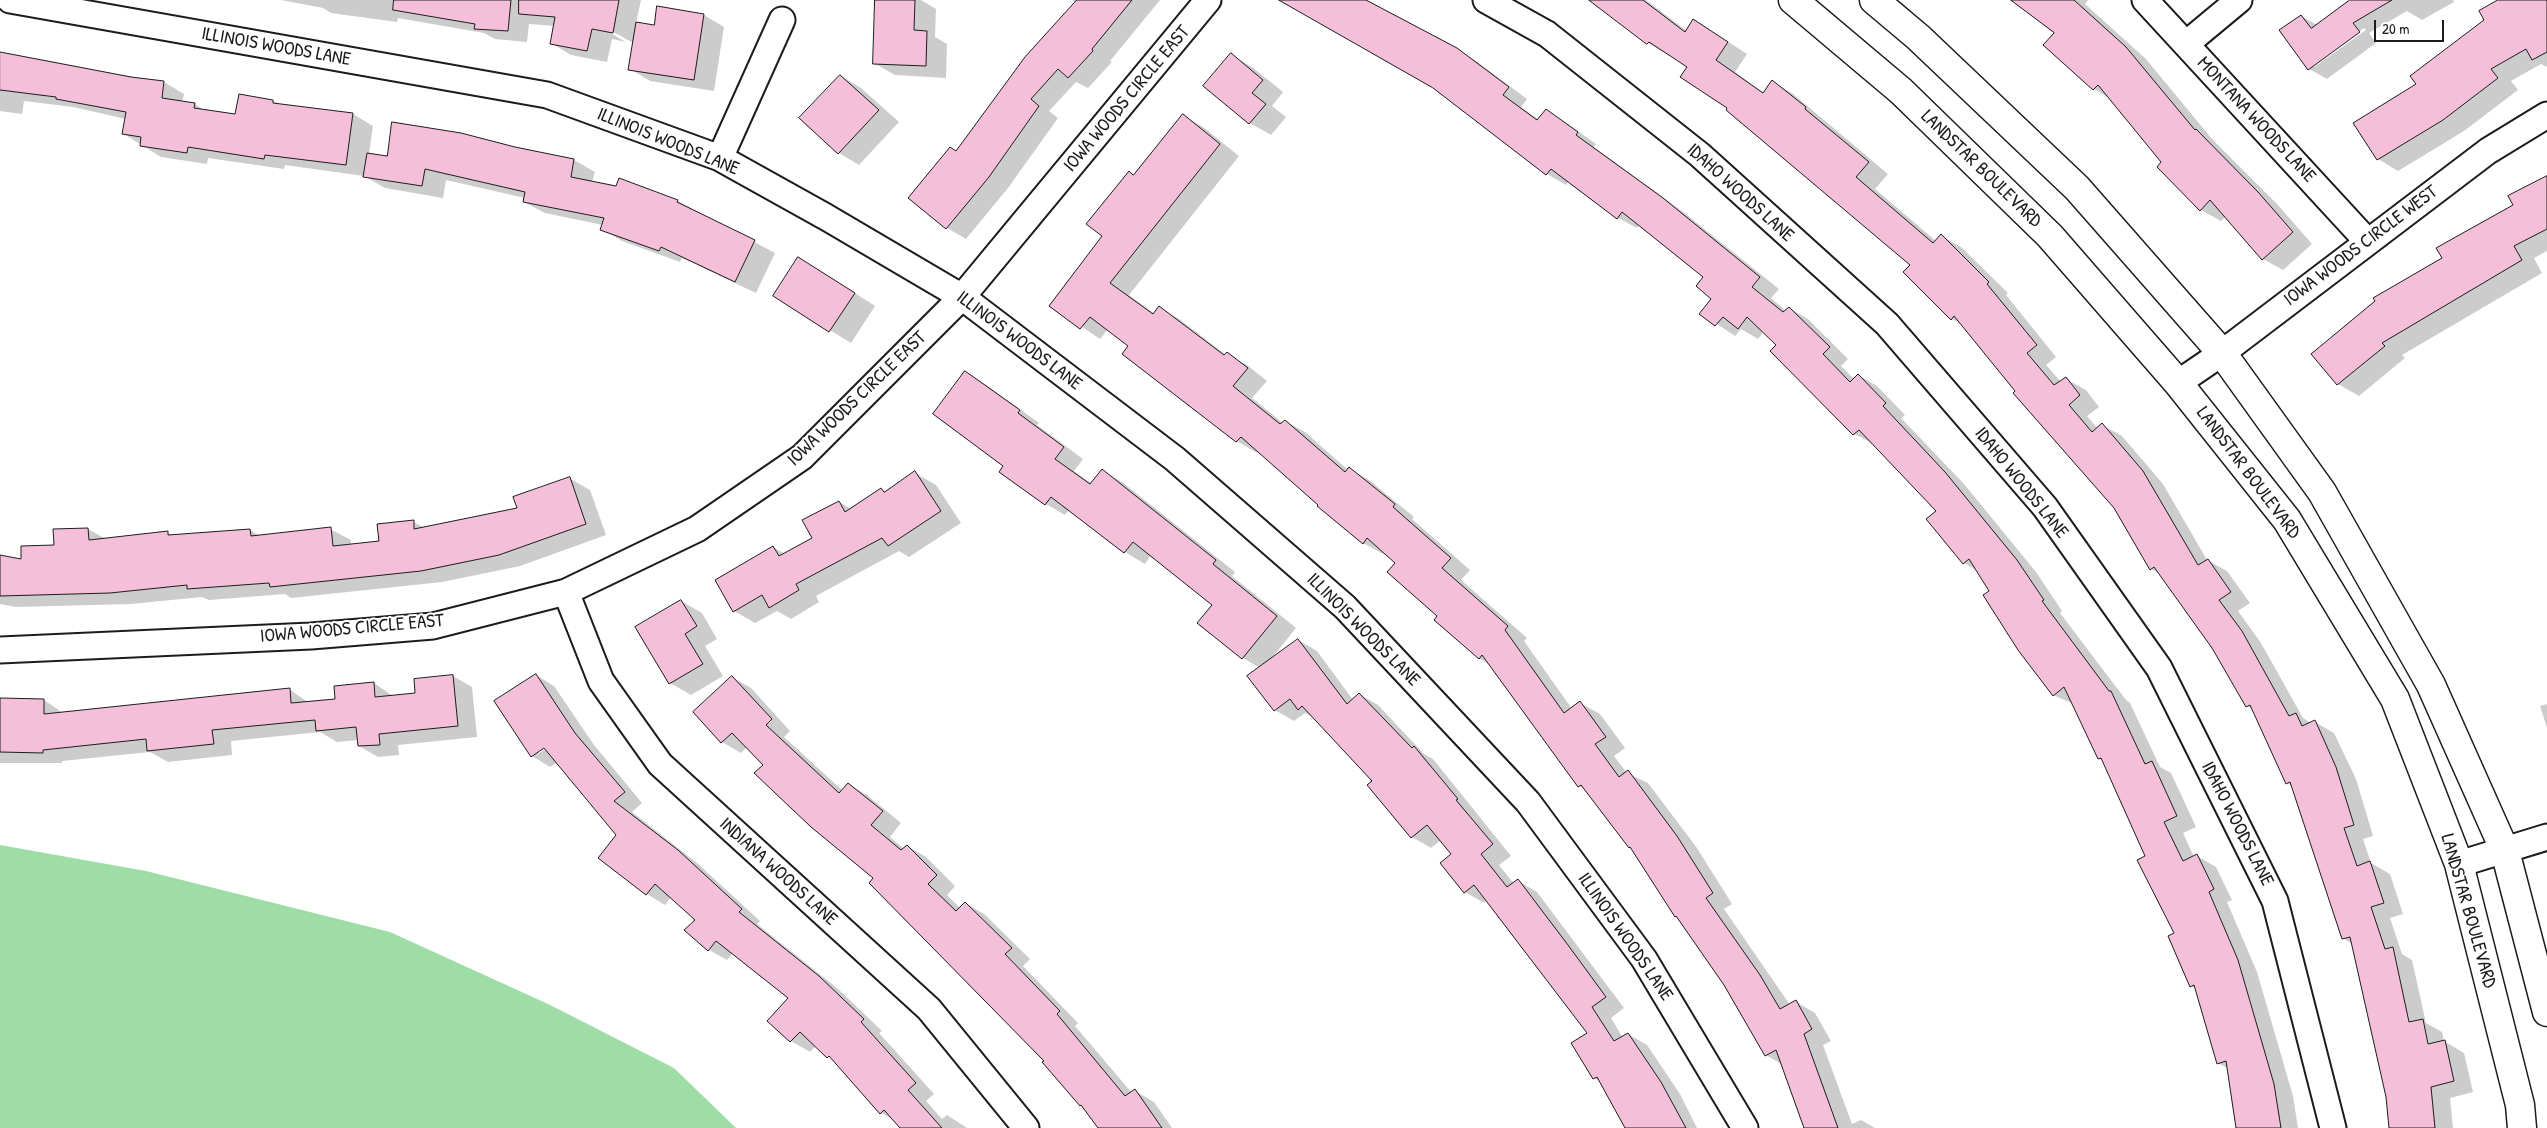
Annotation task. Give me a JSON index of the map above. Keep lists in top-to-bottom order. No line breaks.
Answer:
{"streets":{"street":["ILLINOIS WOODS LANE","IOWA WOODS CIRCLE EAST","MONTANA WOODS LANE","LANDSTAR BOULEVARD","IDAHO WOODS LANE","IOWA WOODS CIRCLE WEST","INDIANA WOODS LANE"]},"crossings":[["ILLINOIS WOODS LANE","IOWA WOODS CIRCLE EAST"],["IOWA WOODS CIRCLE EAST","INDIANA WOODS LANE"],["MONTANA WOODS LANE","IOWA WOODS CIRCLE WEST"],["LANDSTAR BOULEVARD","IOWA WOODS CIRCLE WEST"]],"scale_bar":"20 m"}
